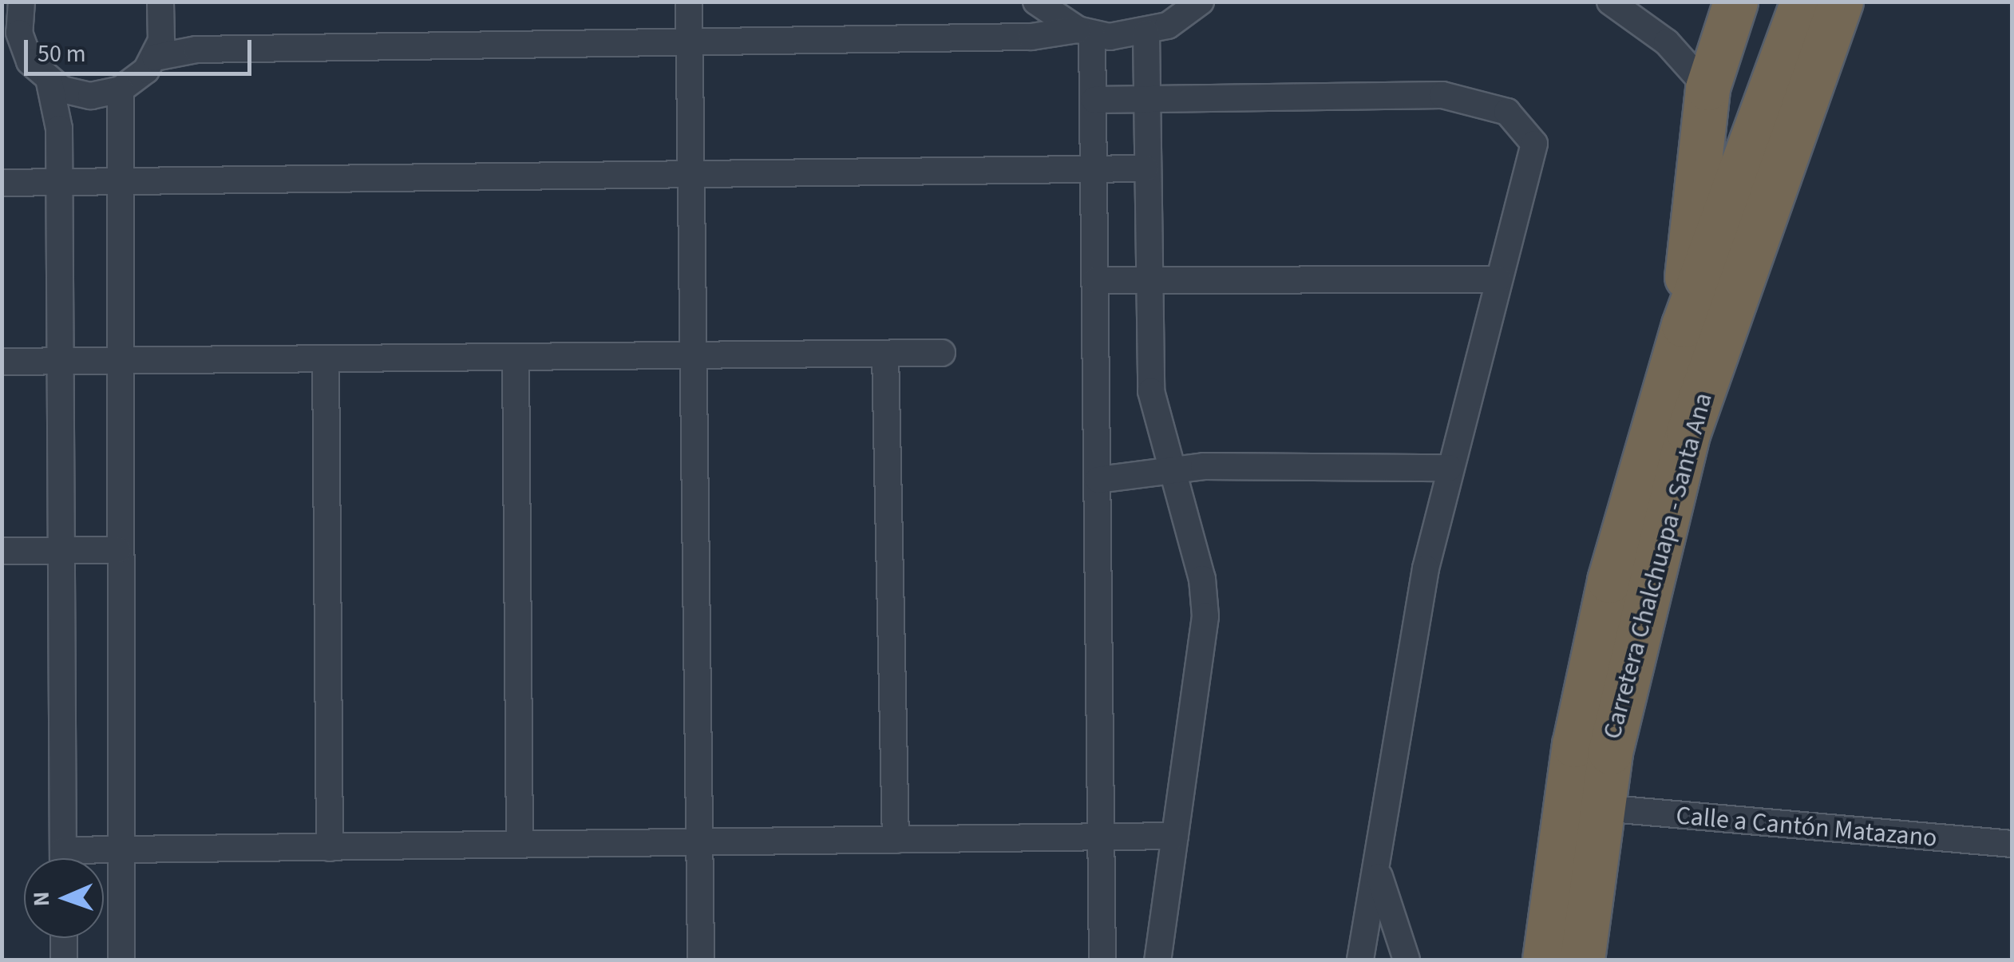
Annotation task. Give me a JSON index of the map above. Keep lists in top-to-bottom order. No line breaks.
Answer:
{"streets":{"highway":["Carretera Chalchuapa - Santa Ana"],"street":["Calle a Cantón Matazano"]},"crossings":[["Carretera Chalchuapa - Santa Ana","Calle a Cantón Matazano"]],"scale_bar":"50 m","north":"left"}
